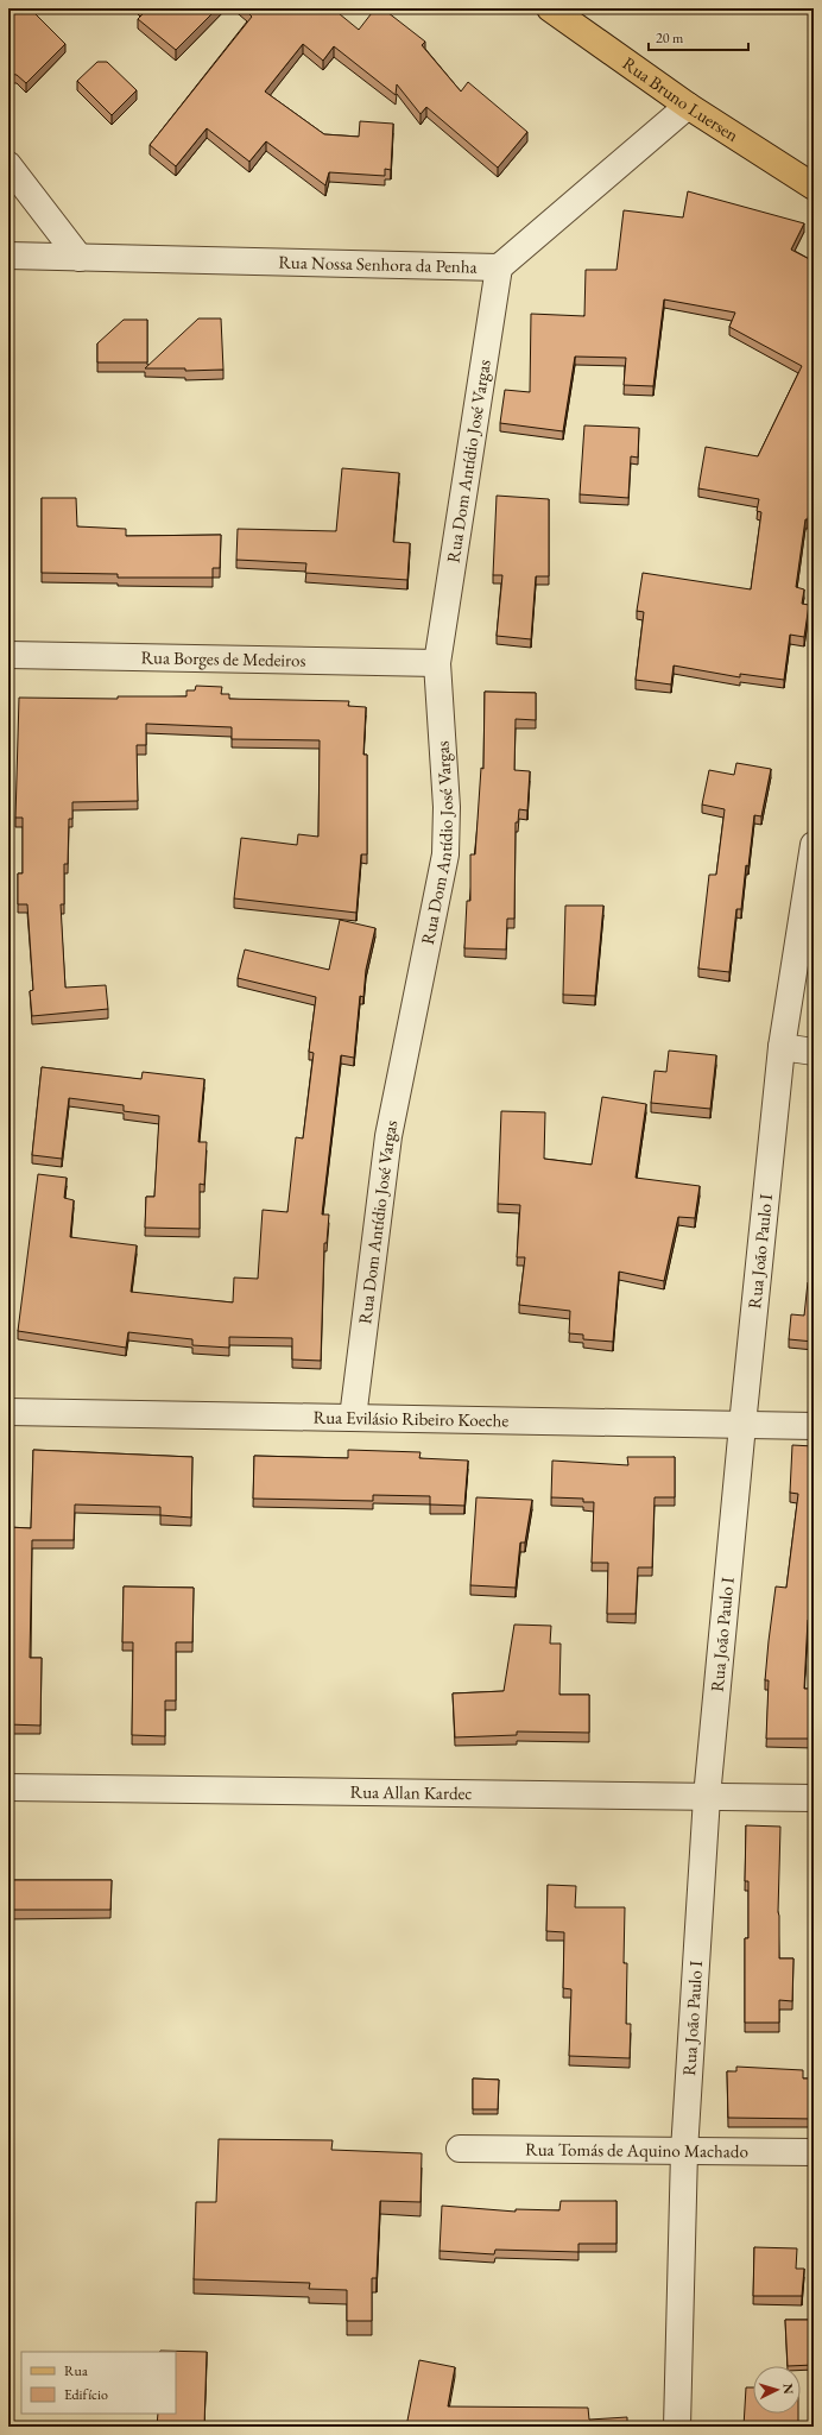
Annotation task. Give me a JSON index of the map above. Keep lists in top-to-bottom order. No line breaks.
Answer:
{"streets":{"main road":["Rua Bruno Luersen"],"street":["Rua Nossa Senhora da Penha","Rua Dom Antídio José Vargas","Rua Borges de Medeiros","Rua João Paulo I","Rua Evilásio Ribeiro Koeche","Rua Allan Kardec","Rua Tomás de Aquino Machado"]},"crossings":[["Rua Bruno Luersen","Rua Nossa Senhora da Penha"],["Rua Nossa Senhora da Penha","Rua Dom Antídio José Vargas"],["Rua Dom Antídio José Vargas","Rua Borges de Medeiros"],["Rua Dom Antídio José Vargas","Rua Evilásio Ribeiro Koeche"],["Rua João Paulo I","Rua Evilásio Ribeiro Koeche"],["Rua João Paulo I","Rua Allan Kardec"],["Rua João Paulo I","Rua Tomás de Aquino Machado"]],"legend":["Rua","Edifício"],"scale_bar":"20 m","north":"right"}
